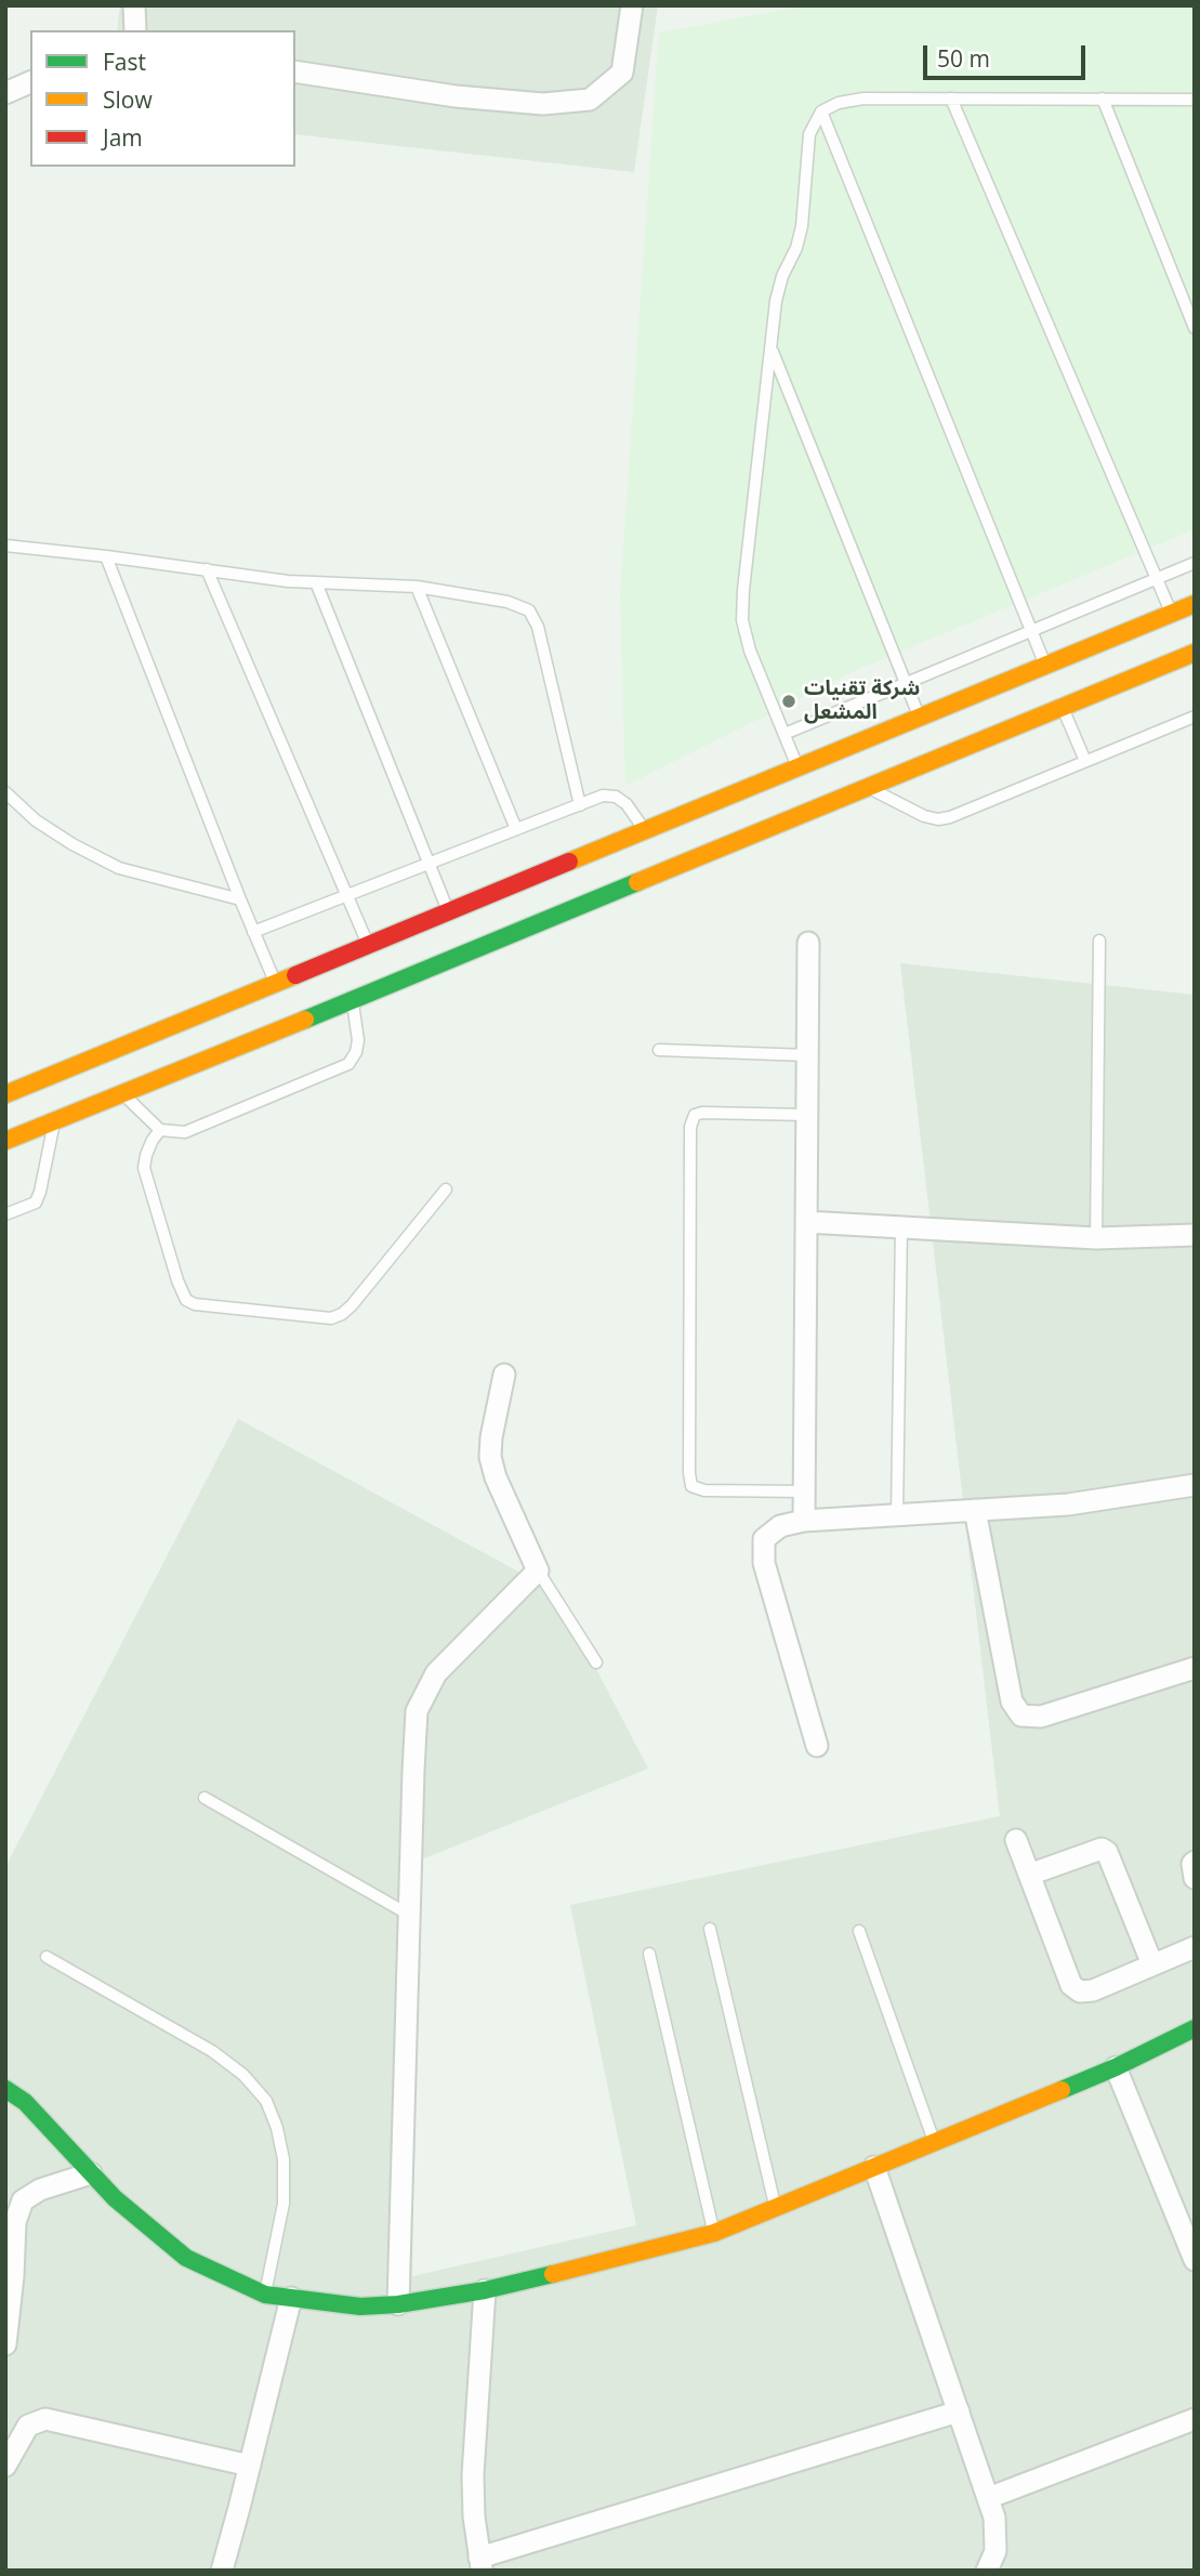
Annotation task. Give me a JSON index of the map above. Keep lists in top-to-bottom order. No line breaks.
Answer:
{"places":["شركة تقنيات المشعل"],"legend":["Fast","Slow","Jam"],"scale_bar":"50 m"}
